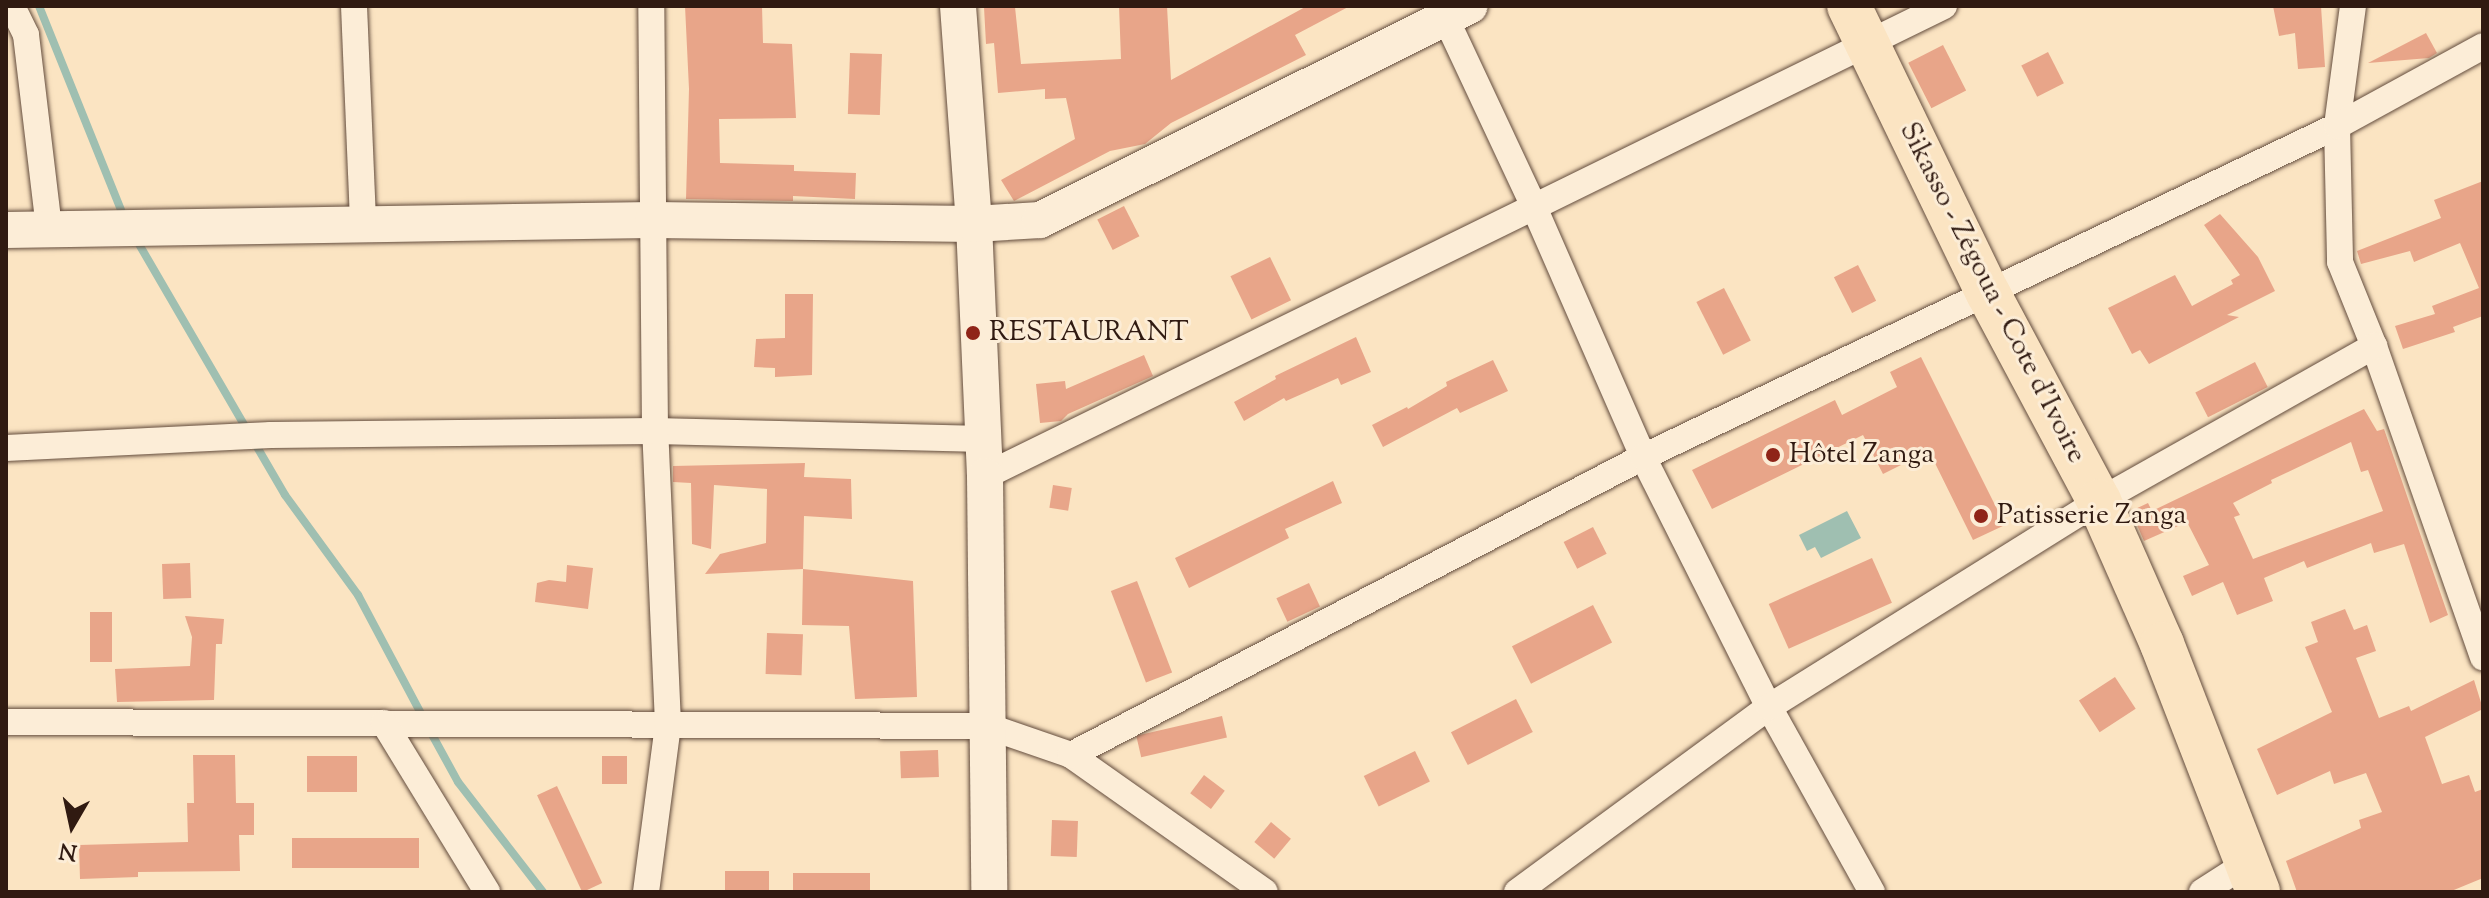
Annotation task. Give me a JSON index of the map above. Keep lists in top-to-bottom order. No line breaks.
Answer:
{"streets":{"highway":["Sikasso - Zégoua - Cote d'Ivoire"]},"places":["RESTAURANT","Hôtel Zanga","Patisserie Zanga"],"north":"bottom"}
